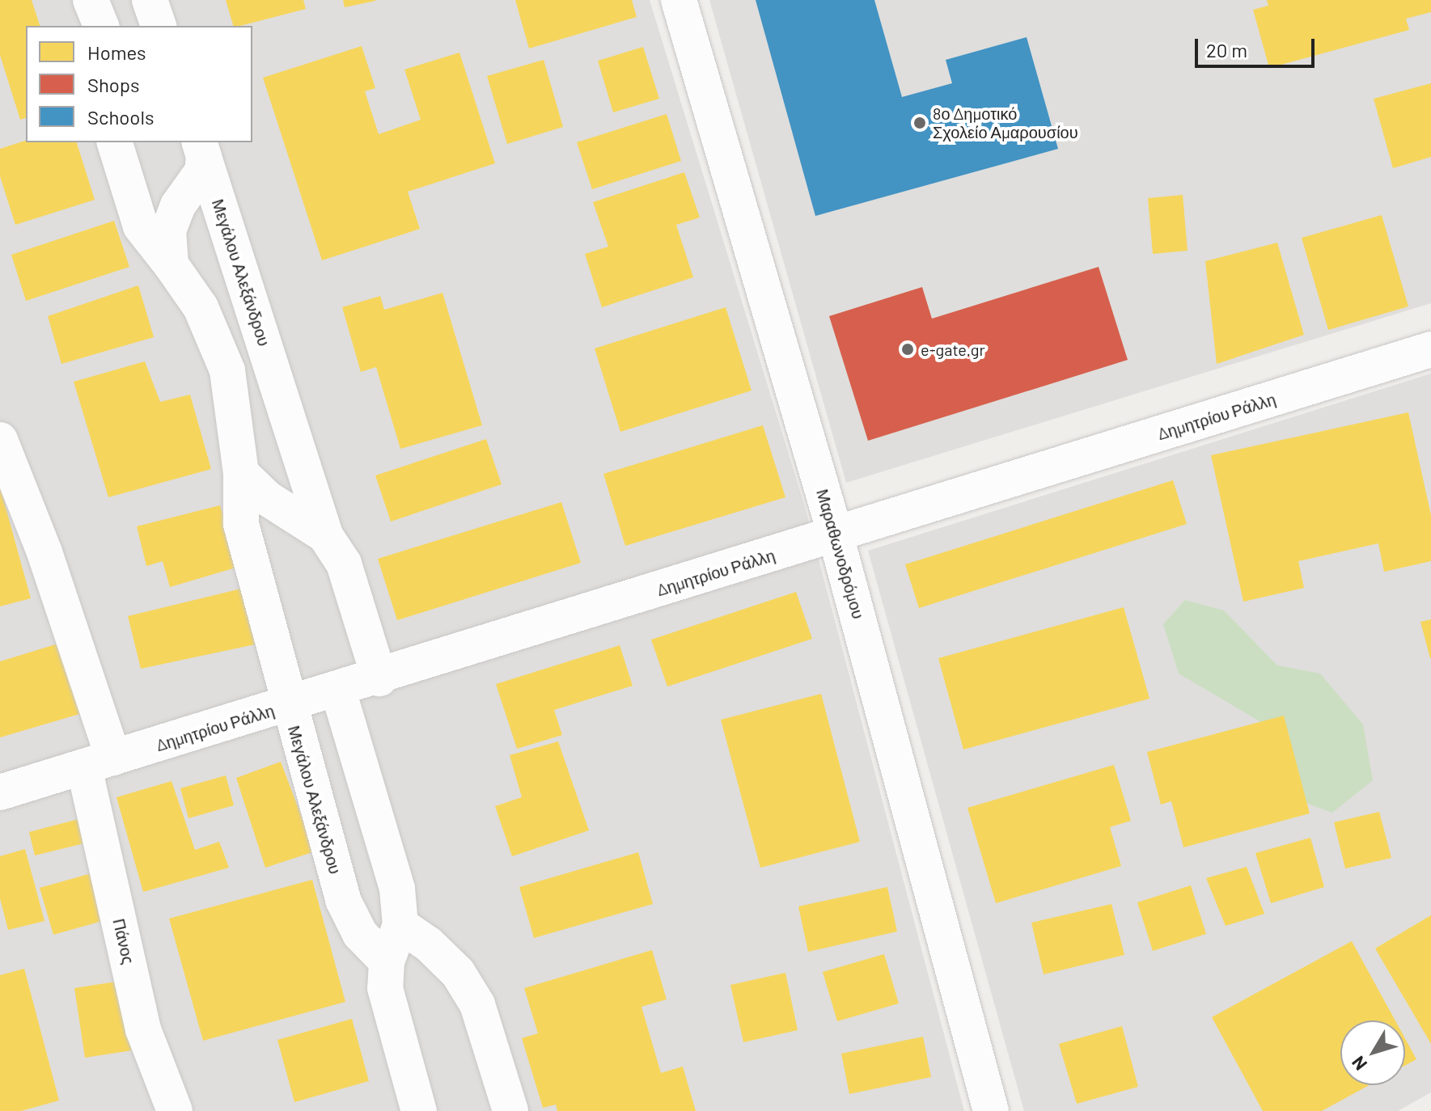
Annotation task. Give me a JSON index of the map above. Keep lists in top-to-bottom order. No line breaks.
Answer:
{"streets":{"street":["Μεγάλου Αλεξάνδρου","Δημητρίου Ράλλη","Μαραθωνοδρόμου","Πάνος"]},"crossings":[["Μεγάλου Αλεξάνδρου","Δημητρίου Ράλλη"],["Δημητρίου Ράλλη","Μαραθωνοδρόμου"],["Δημητρίου Ράλλη","Πάνος"]],"places":["8ο Δημοτικό Σχολείο Αμαρουσίου","e-gate.gr"],"legend":["Homes","Shops","Schools"],"scale_bar":"20 m","north":"bottom left"}
